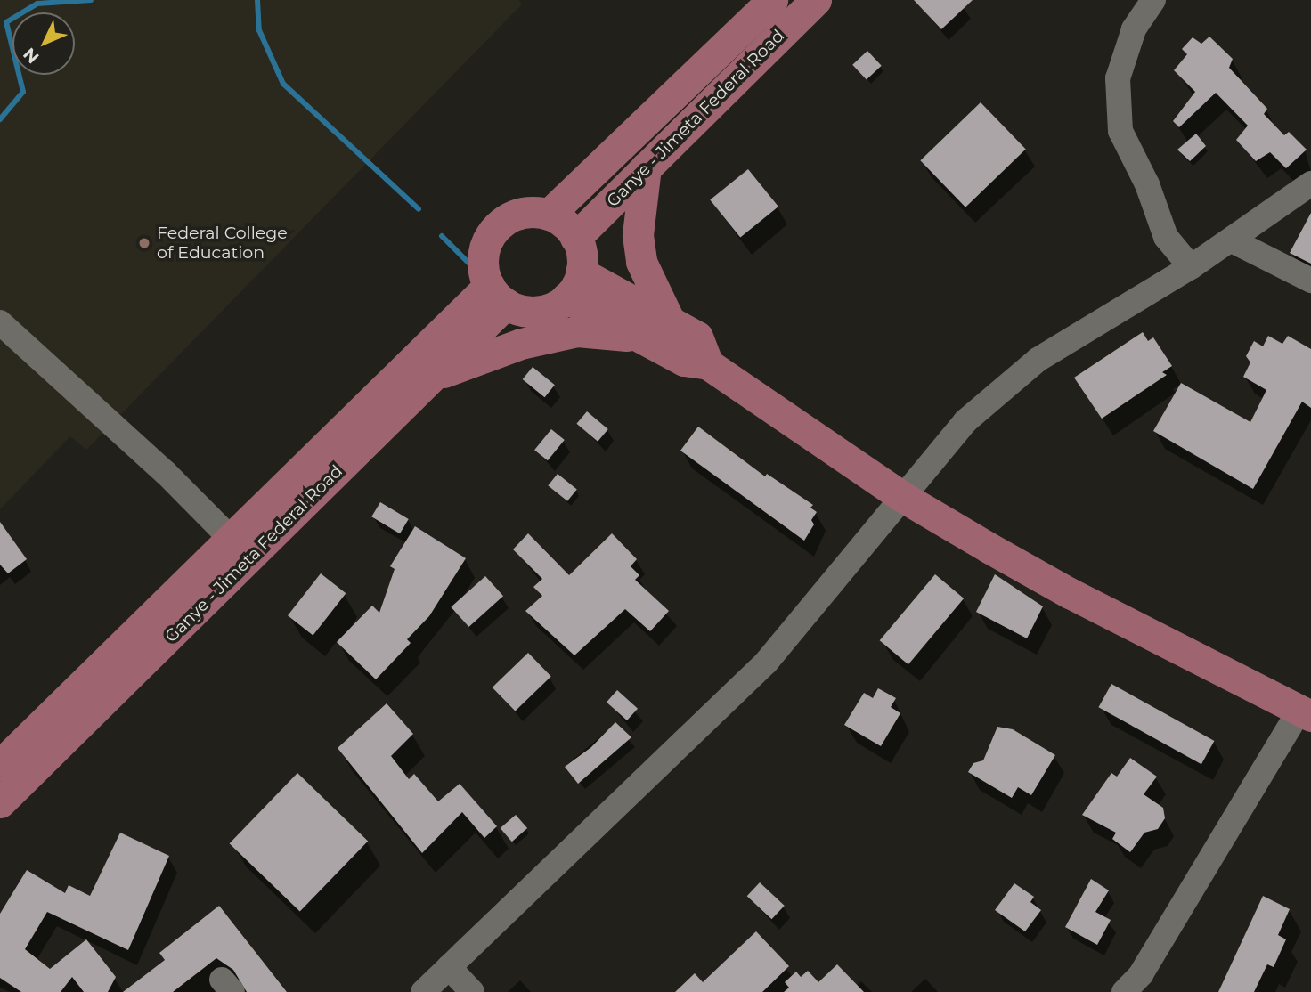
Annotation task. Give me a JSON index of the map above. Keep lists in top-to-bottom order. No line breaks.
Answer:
{"streets":{"main road":["Ganye - Jimeta Federal Road"]},"places":["Federal College of Education"],"north":"bottom left"}
